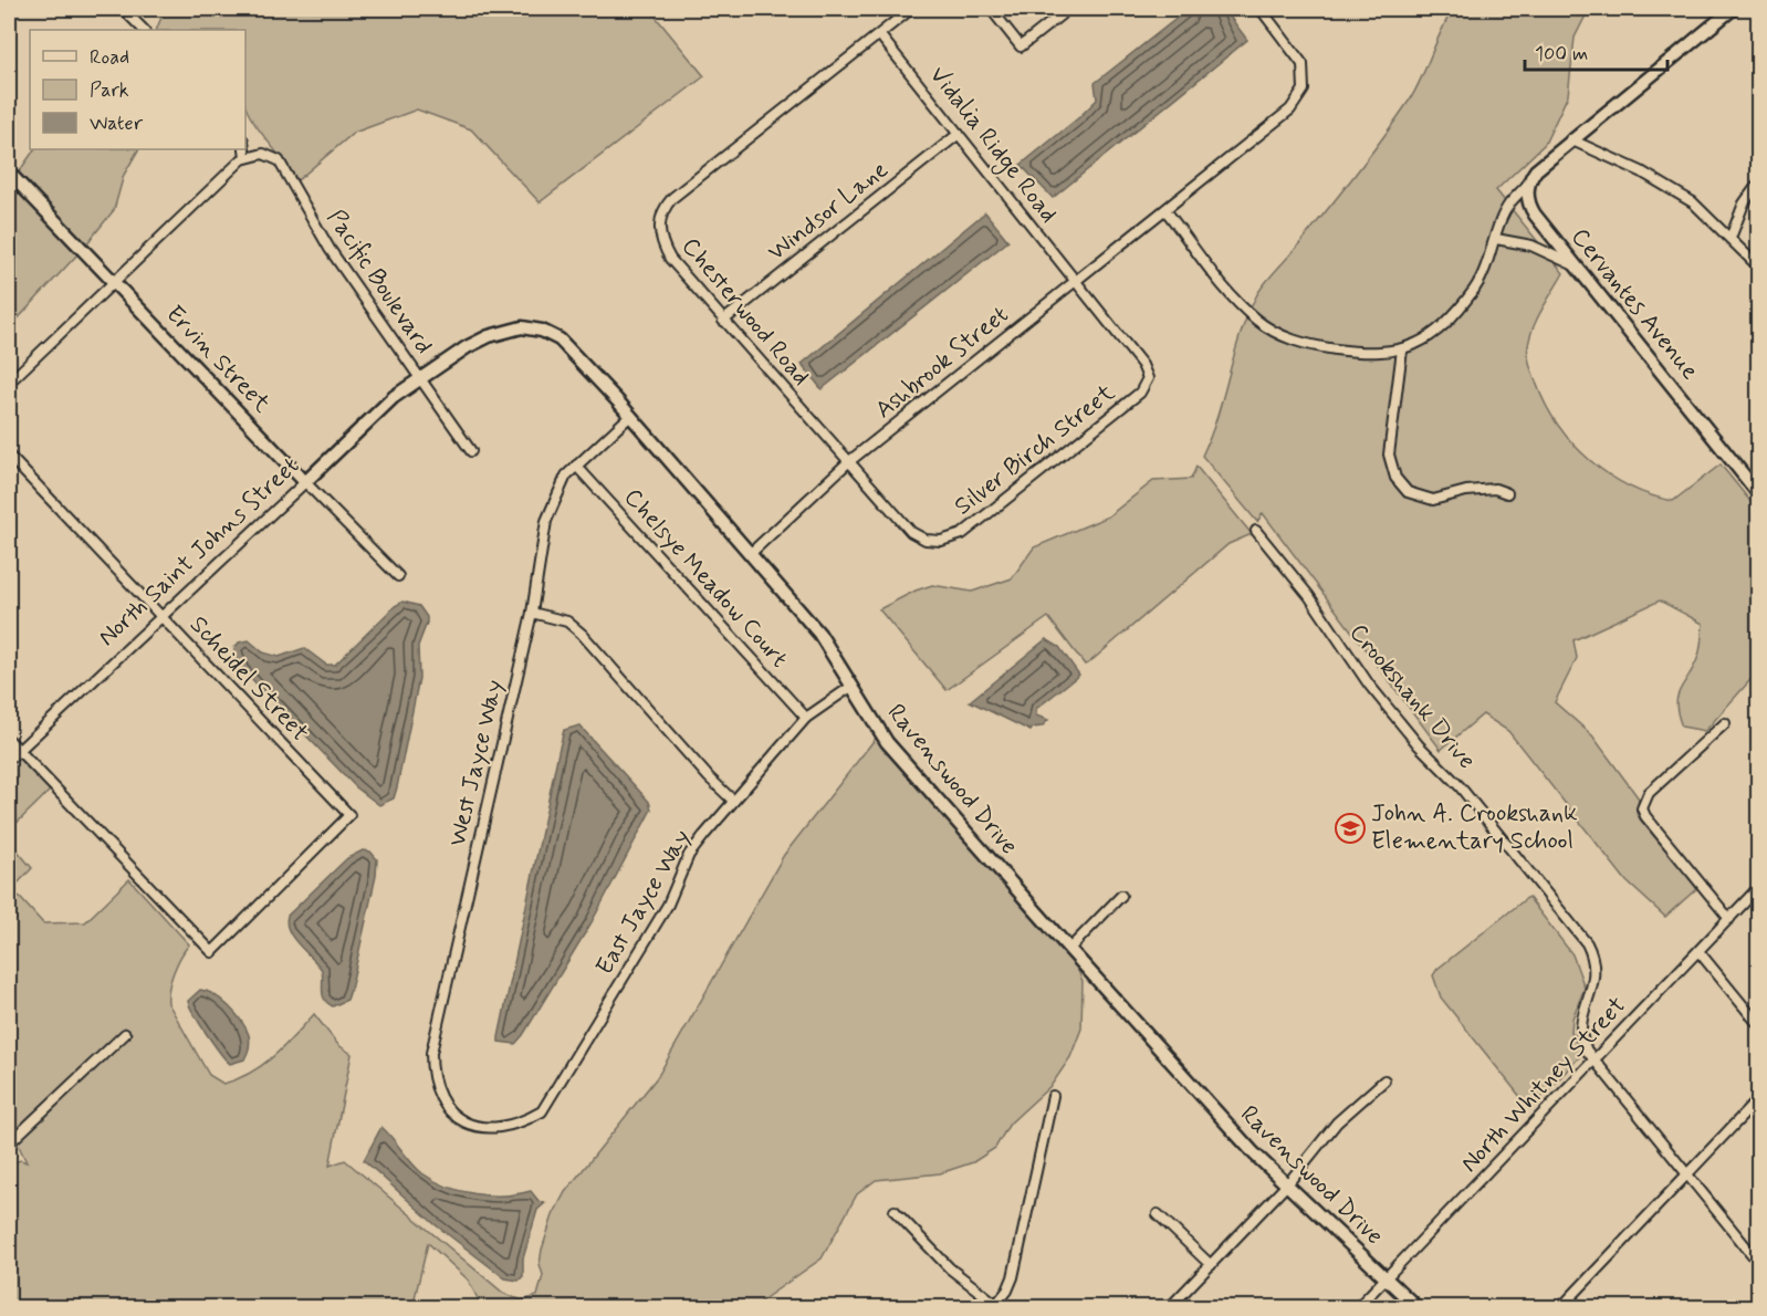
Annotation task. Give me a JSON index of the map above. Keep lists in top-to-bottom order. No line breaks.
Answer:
{"streets":{"street":["Vidalia Ridge Road","Windsor Lane","Pacific Boulevard","Cervantes Avenue","Chesterwood Road","Ervin Street","Ashbrook Street","Silver Birch Street","North Saint Johns Street","Chelsye Meadow Court","Scheidel Street","Crookshank Drive","West Jayce Way","Ravenswood Drive","East Jayce Way","North Whitney Street"]},"crossings":[["Vidalia Ridge Road","Windsor Lane"],["Vidalia Ridge Road","Chesterwood Road"],["Vidalia Ridge Road","Ashbrook Street"],["Vidalia Ridge Road","Silver Birch Street"],["Windsor Lane","Chesterwood Road"],["Pacific Boulevard","North Saint Johns Street"],["Pacific Boulevard","Ravenswood Drive"],["Chesterwood Road","Ashbrook Street"],["Chesterwood Road","Silver Birch Street"],["Ervin Street","North Saint Johns Street"],["Ashbrook Street","Silver Birch Street"],["Ashbrook Street","Ravenswood Drive"],["North Saint Johns Street","Scheidel Street"],["North Saint Johns Street","Ravenswood Drive"],["Chelsye Meadow Court","West Jayce Way"],["Chelsye Meadow Court","East Jayce Way"],["Crookshank Drive","North Whitney Street"],["West Jayce Way","Ravenswood Drive"],["West Jayce Way","East Jayce Way"],["Ravenswood Drive","East Jayce Way"],["Ravenswood Drive","North Whitney Street"]],"places":{"school or university":["John A. Crookshank Elementary School"]},"legend":["Road","Park","Water"],"scale_bar":"100 m"}
